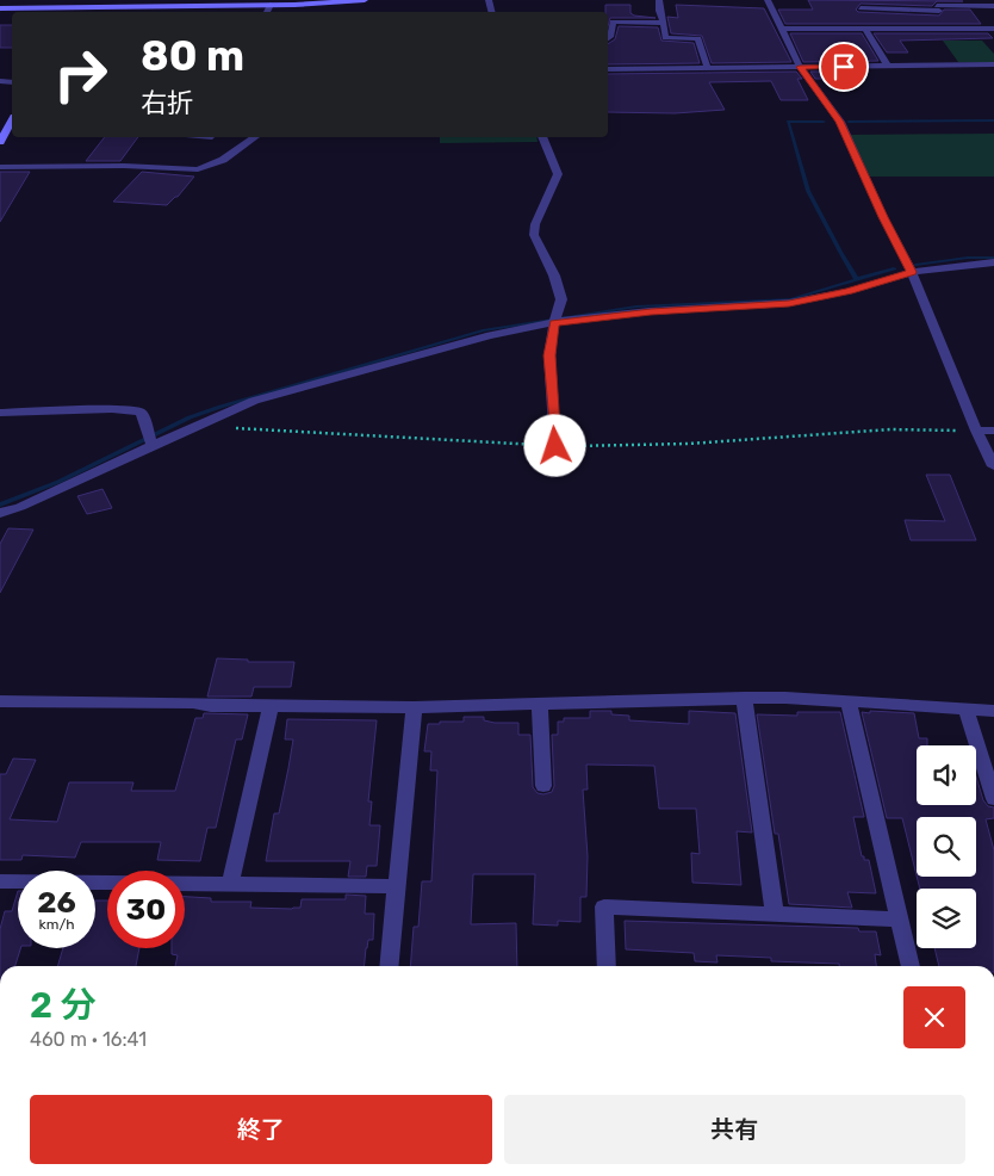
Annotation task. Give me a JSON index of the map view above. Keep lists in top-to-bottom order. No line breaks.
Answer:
{"page":{"turn":["80 m","右折"],"speed":"26 km/h","limit":"30","heading":["2 分","460 m · 16:41"],"buttons":["終了","共有"]}}
